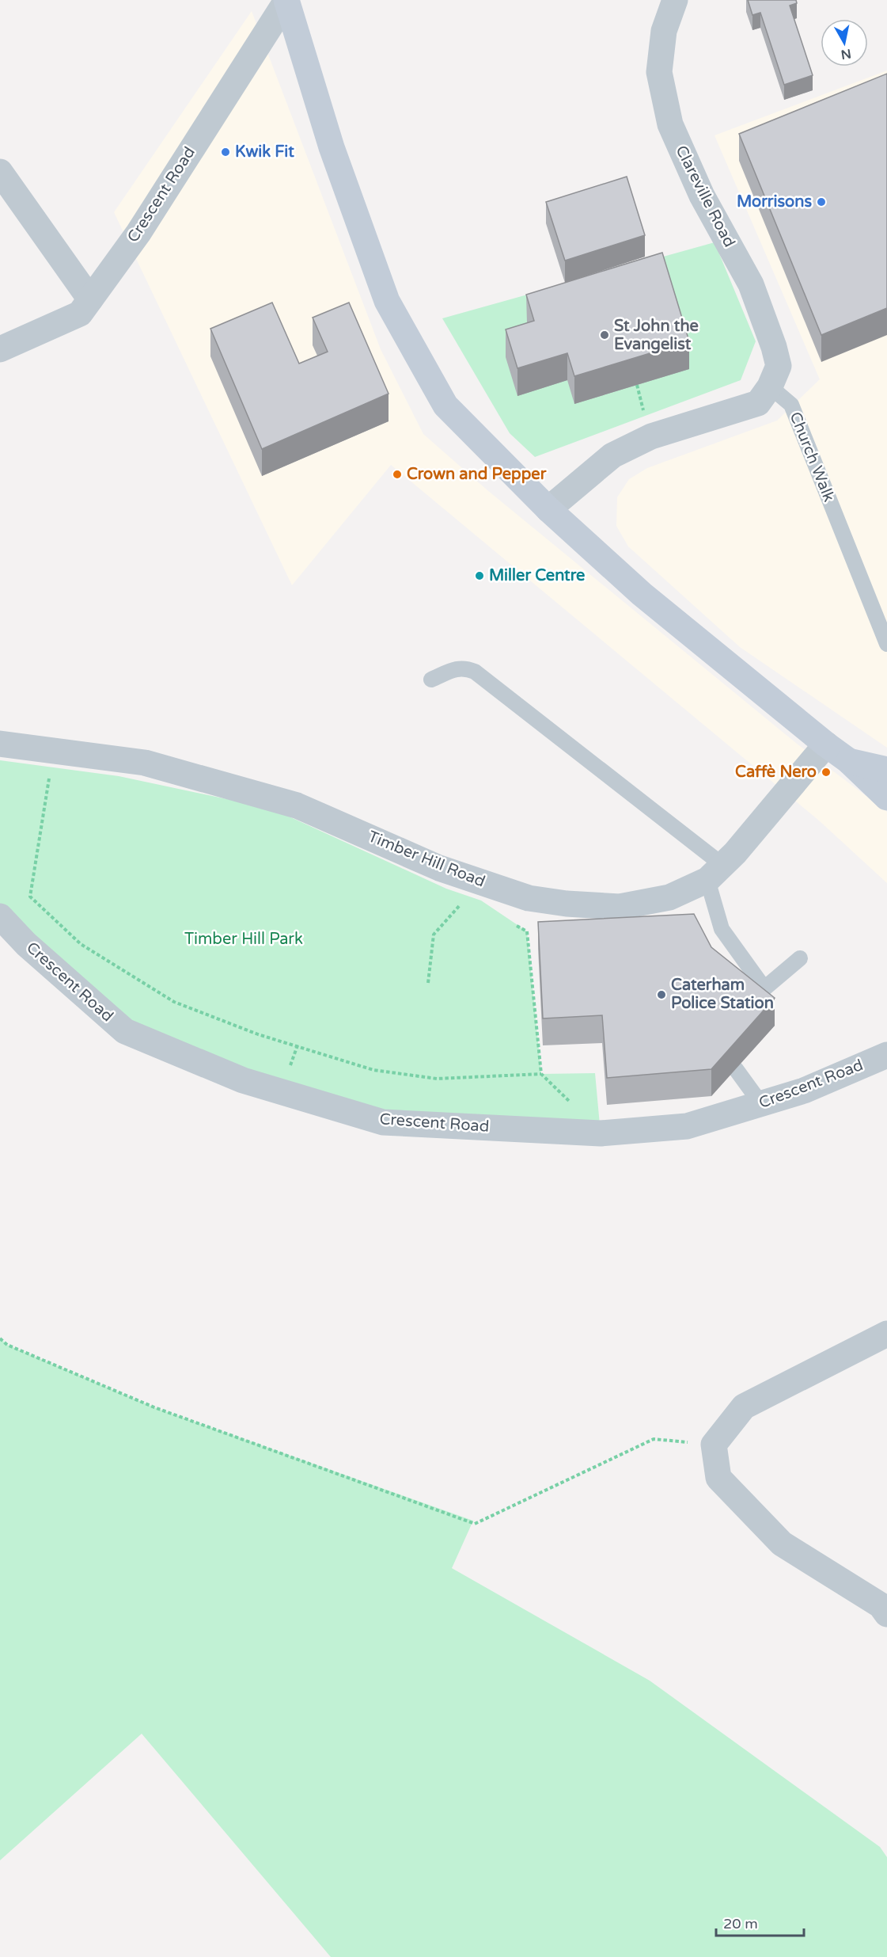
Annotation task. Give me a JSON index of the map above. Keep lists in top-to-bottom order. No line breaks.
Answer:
{"streets":{"street":["Crescent Road","Clareville Road","Timber Hill Road"],"lane":["Church Walk"]},"crossings":[["Clareville Road","Church Walk"]],"parks":["Timber Hill Park"],"places":["Kwik Fit","Morrisons","St John the Evangelist","Crown and Pepper","Miller Centre","Caffè Nero","Caterham Police Station"],"scale_bar":"20 m","north":"bottom"}
